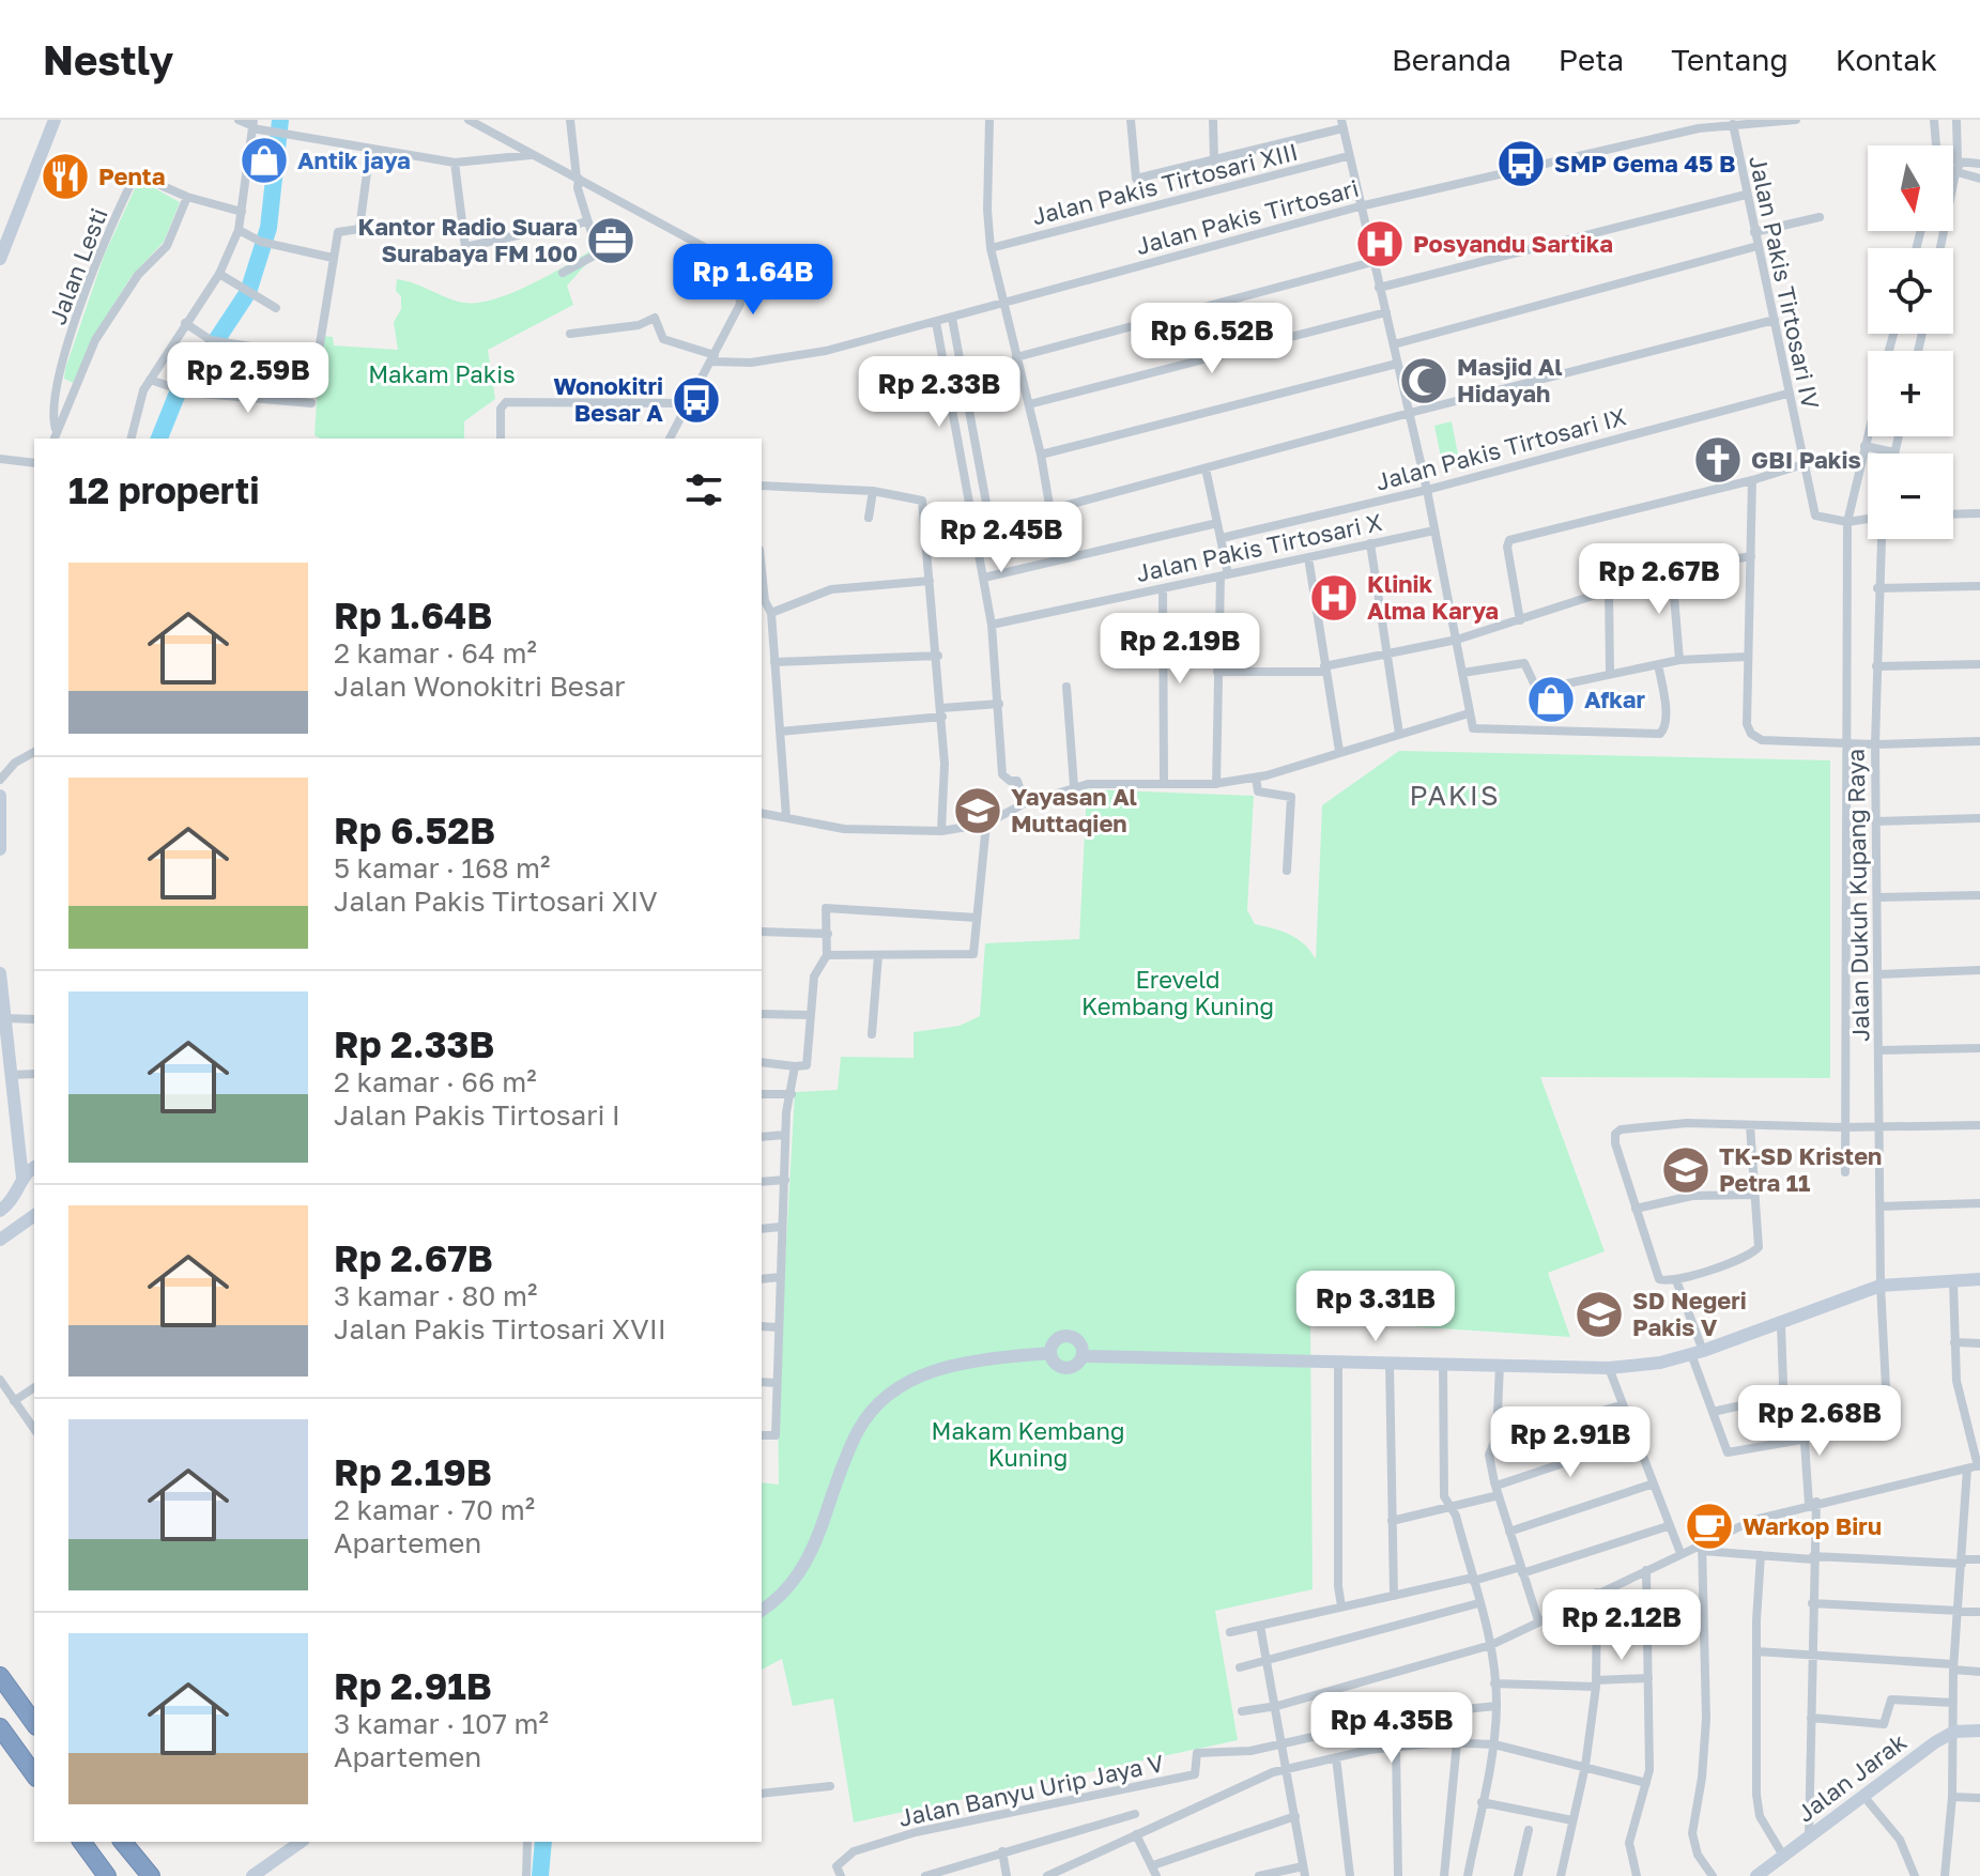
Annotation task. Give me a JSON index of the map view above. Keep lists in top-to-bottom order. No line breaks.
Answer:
{"streets":{"street":["Jalan Pakis Tirtosari XIII","Jalan Pakis Tirtosari","Jalan Lesti","Jalan Pakis Tirtosari IV","Jalan Pakis Tirtosari IX","Jalan Pakis Tirtosari X","Jalan Dukuh Kupang Raya","Jalan Jarak","Jalan Banyu Urip Jaya V"]},"crossings":[["Jalan Pakis Tirtosari","Jalan Pakis Tirtosari IV"],["Jalan Pakis Tirtosari IV","Jalan Pakis Tirtosari IX"],["Jalan Pakis Tirtosari IV","Jalan Dukuh Kupang Raya"]],"districts":["PAKIS"],"parks":["Makam Pakis","Ereveld Kembang Kuning","Makam Kembang Kuning"],"places":{"shop":["Antik jaya","Afkar"],"bus stop":["SMP Gema 45 B","Wonokitri Besar A"],"restaurant":["Penta"],"office":["Kantor Radio Suara Surabaya FM 100"],"hospital":["Posyandu Sartika","Klinik Alma Karya"],"mosque":["Masjid Al Hidayah"],"church":["GBI Pakis"],"school or university":["Yayasan Al Muttaqien","TK-SD Kristen Petra 11","SD Negeri Pakis V"],"cafe":["Warkop Biru"]},"north":"bottom","page":{"header":"Nestly","nav":["Beranda","Peta","Tentang","Kontak"],"map_buttons":["+","−"],"price":["Rp 1.64B","Rp 6.52B","Rp 2.59B","Rp 2.33B","Rp 2.45B","Rp 2.67B","Rp 2.19B","Rp 3.31B","Rp 2.68B","Rp 2.91B","Rp 2.12B","Rp 4.35B"],"heading":"12 properti","list":[{"name":"Rp 1.64B","note":"2 kamar · 64 m² · Jalan Wonokitri Besar"},{"name":"Rp 6.52B","note":"5 kamar · 168 m² · Jalan Pakis Tirtosari XIV"},{"name":"Rp 2.33B","note":"2 kamar · 66 m² · Jalan Pakis Tirtosari I"},{"name":"Rp 2.67B","note":"3 kamar · 80 m² · Jalan Pakis Tirtosari XVII"},{"name":"Rp 2.19B","note":"2 kamar · 70 m² · Apartemen"},{"name":"Rp 2.91B","note":"3 kamar · 107 m² · Apartemen"}]}}
